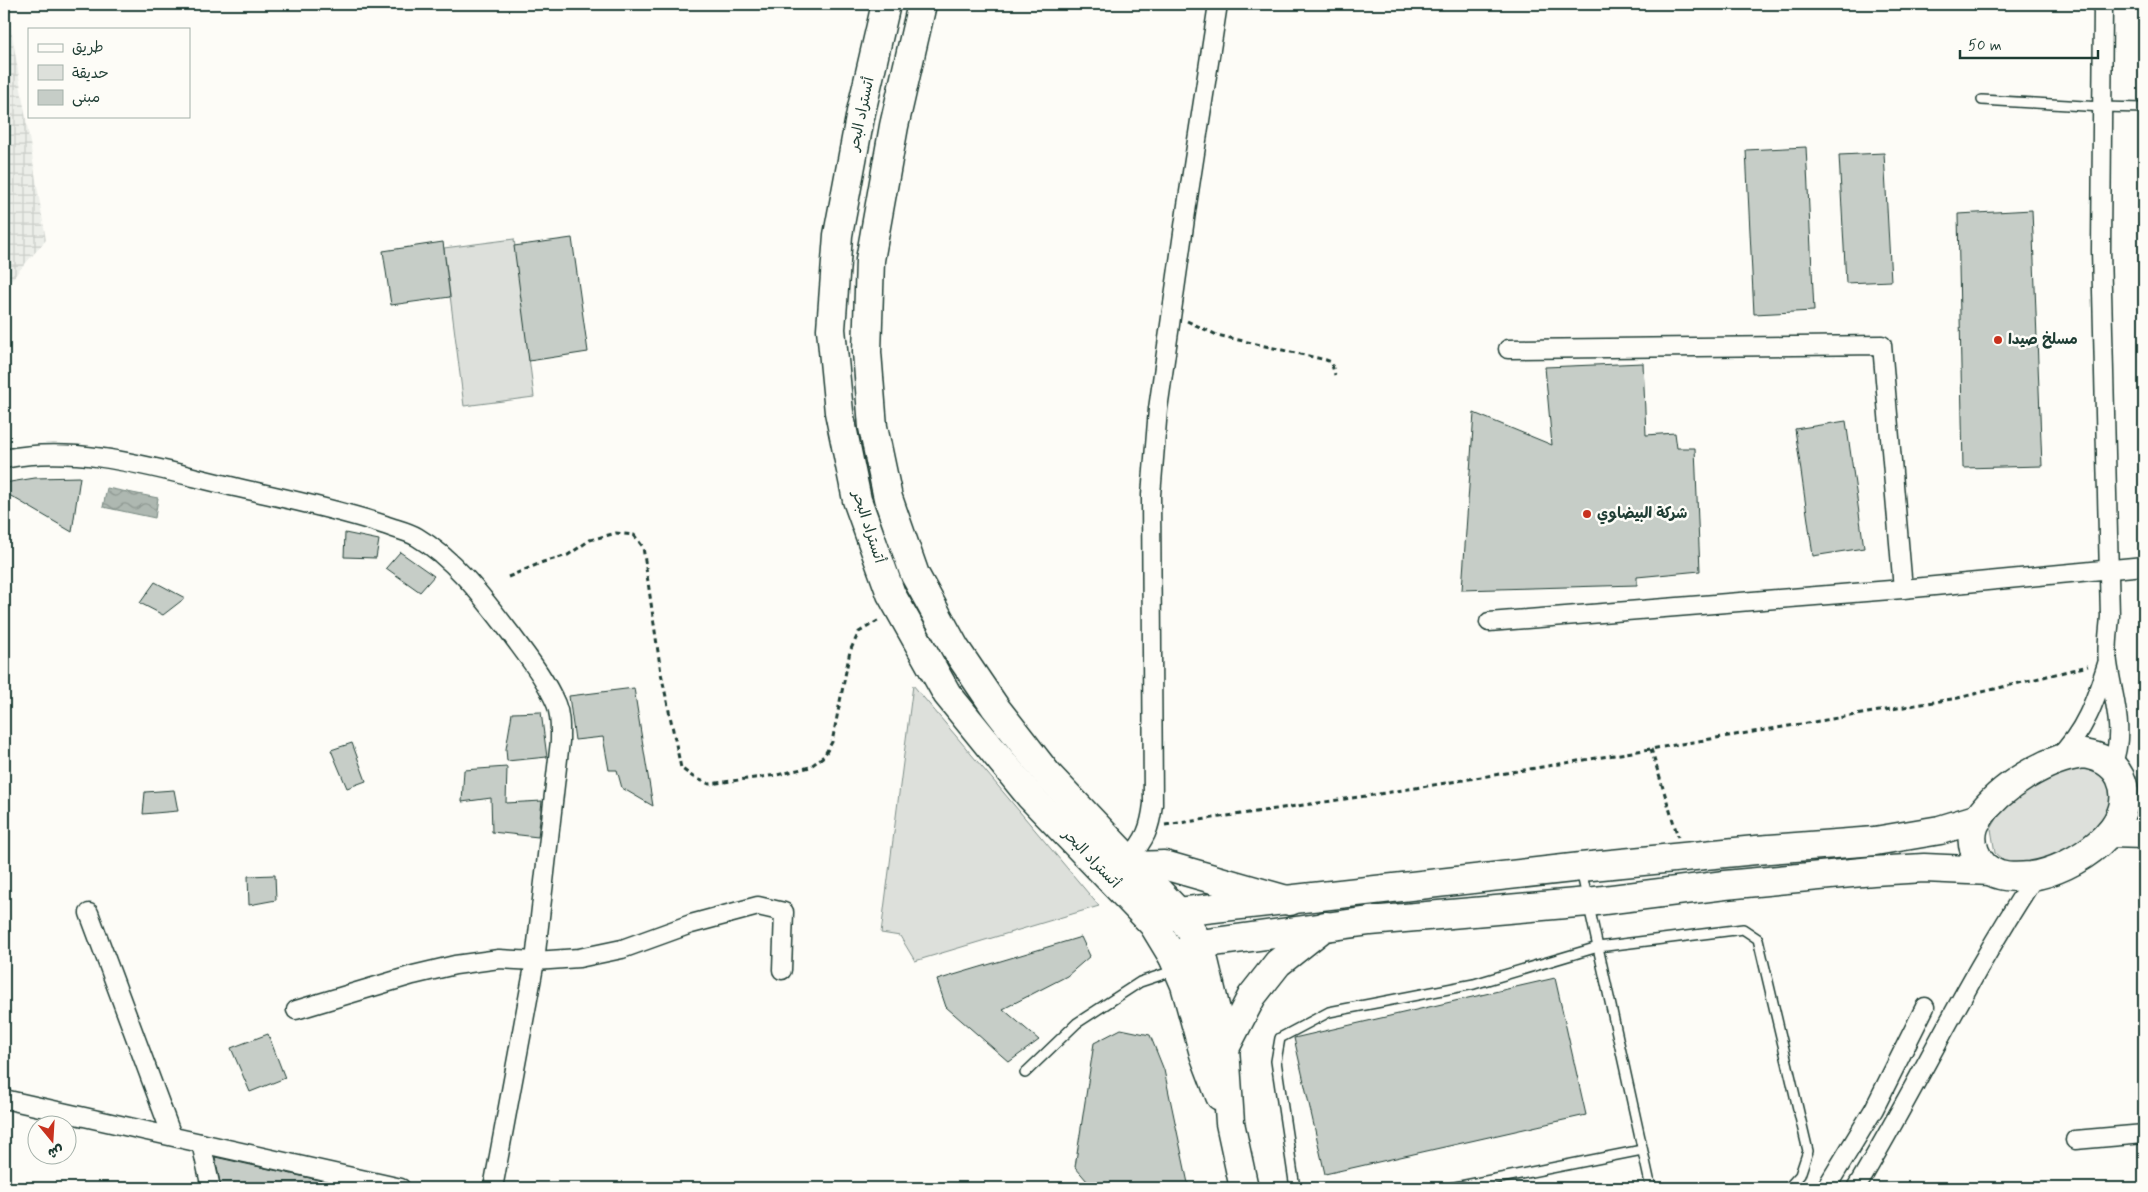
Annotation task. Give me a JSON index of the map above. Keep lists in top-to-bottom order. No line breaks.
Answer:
{"streets":{"main road":["أتستراد البحر"]},"places":["مسلخ صيدا","شركة البيضاوي"],"legend":["طريق","حديقة","مبنى"],"scale_bar":"50 m","north":"bottom"}
